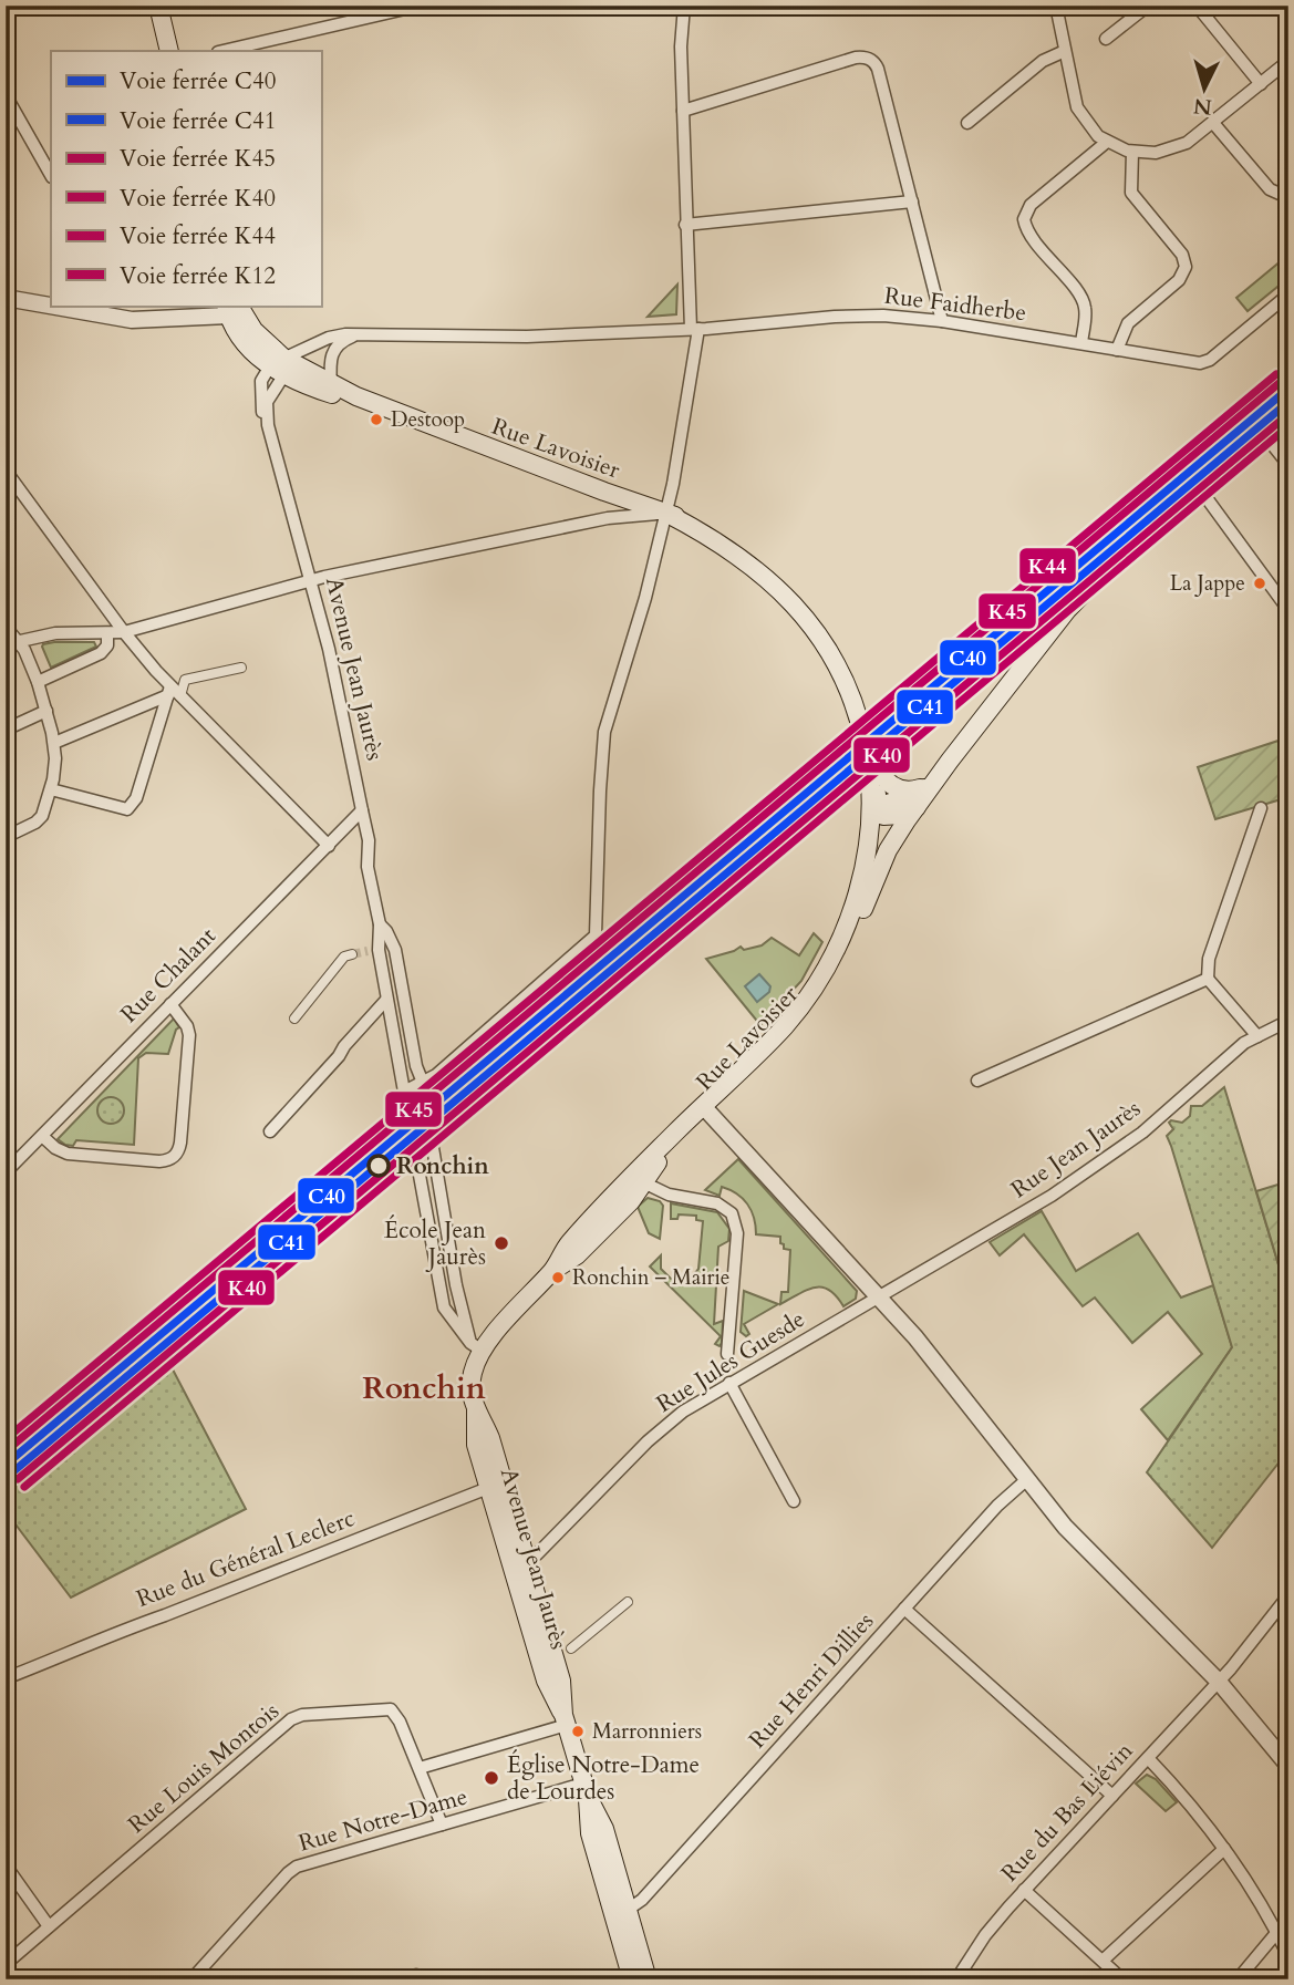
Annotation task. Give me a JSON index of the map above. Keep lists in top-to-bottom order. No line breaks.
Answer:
{"streets":{"main road":["Rue Lavoisier","Avenue Jean Jaurès"],"street":["Rue Faidherbe","Rue Chalant","Rue Jean Jaurès","Rue Jules Guesde","Rue du Général Leclerc","Rue Henri Dillies","Rue Louis Montois","Rue du Bas Liévin","Rue Notre-Dame"]},"crossings":[["Rue Faidherbe","Rue Lavoisier"],["Rue Faidherbe","Avenue Jean Jaurès"],["Rue Lavoisier","Avenue Jean Jaurès"],["Avenue Jean Jaurès","Rue Chalant"],["Avenue Jean Jaurès","Rue Jules Guesde"],["Avenue Jean Jaurès","Rue du Général Leclerc"],["Avenue Jean Jaurès","Rue Henri Dillies"],["Avenue Jean Jaurès","Rue Notre-Dame"],["Rue Jean Jaurès","Rue Jules Guesde"],["Rue Louis Montois","Rue Notre-Dame"]],"districts":["Ronchin"],"places":["Destoop","La Jappe","Ronchin","École Jean Jaurès","Ronchin – Mairie","Marronniers","Église Notre-Dame de Lourdes"],"lines":["rail line K44","rail line K45","rail line C40","rail line C41","rail line K40","rail line K12"],"legend":["Voie ferrée C40","Voie ferrée C41","Voie ferrée K45","Voie ferrée K40","Voie ferrée K44","Voie ferrée K12"],"north":"bottom"}
